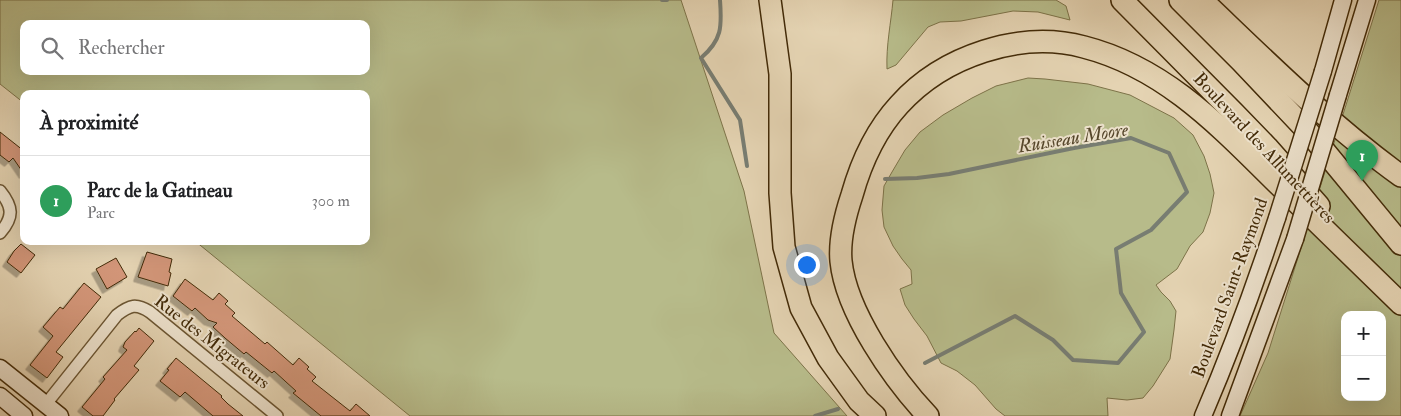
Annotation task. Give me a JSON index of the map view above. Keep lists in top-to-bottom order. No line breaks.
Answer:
{"streets":{"highway":["Boulevard des Allumettières"],"main road":["Boulevard Saint-Raymond"],"street":["Rue des Migrateurs"]},"water":["Ruisseau Moore"],"page":{"search":"Rechercher","heading":"À proximité","pins":"1","list":[{"mark":"1","name":"Parc de la Gatineau","note":"Parc","value":"300 m"}],"map_buttons":["+","−"]}}
